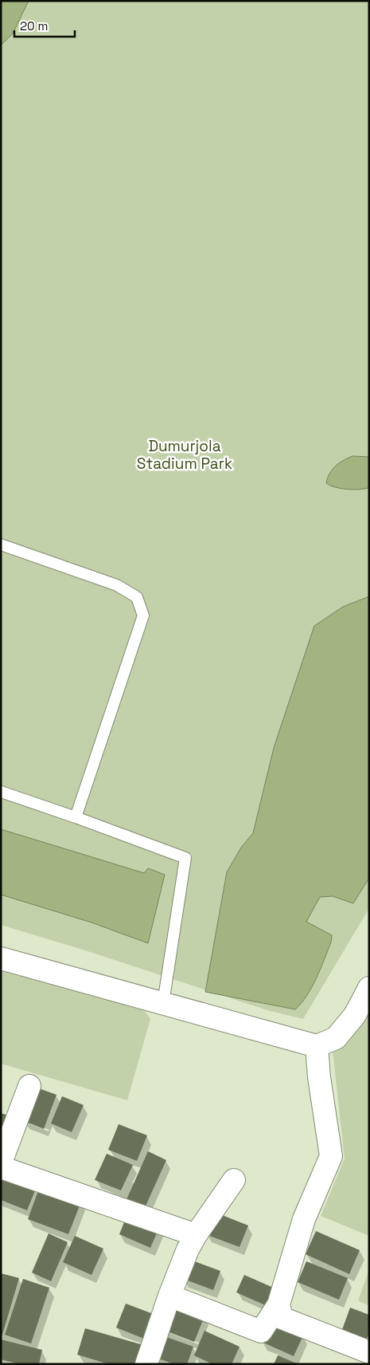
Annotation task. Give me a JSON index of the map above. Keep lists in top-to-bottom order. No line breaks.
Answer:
{"parks":["Dumurjola Stadium Park"],"scale_bar":"20 m"}
